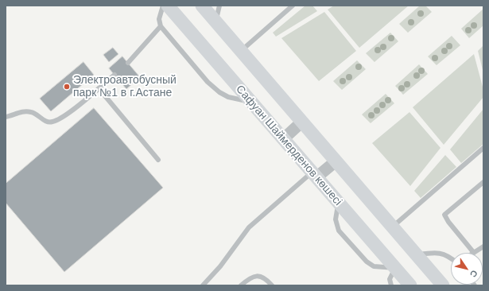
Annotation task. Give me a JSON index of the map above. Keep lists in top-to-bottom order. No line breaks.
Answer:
{"streets":{"main road":["Сафуан Шаймерденов көшесі"]},"places":["Электроавтобусный парк №1 в г.Астане"],"north":"bottom right"}
